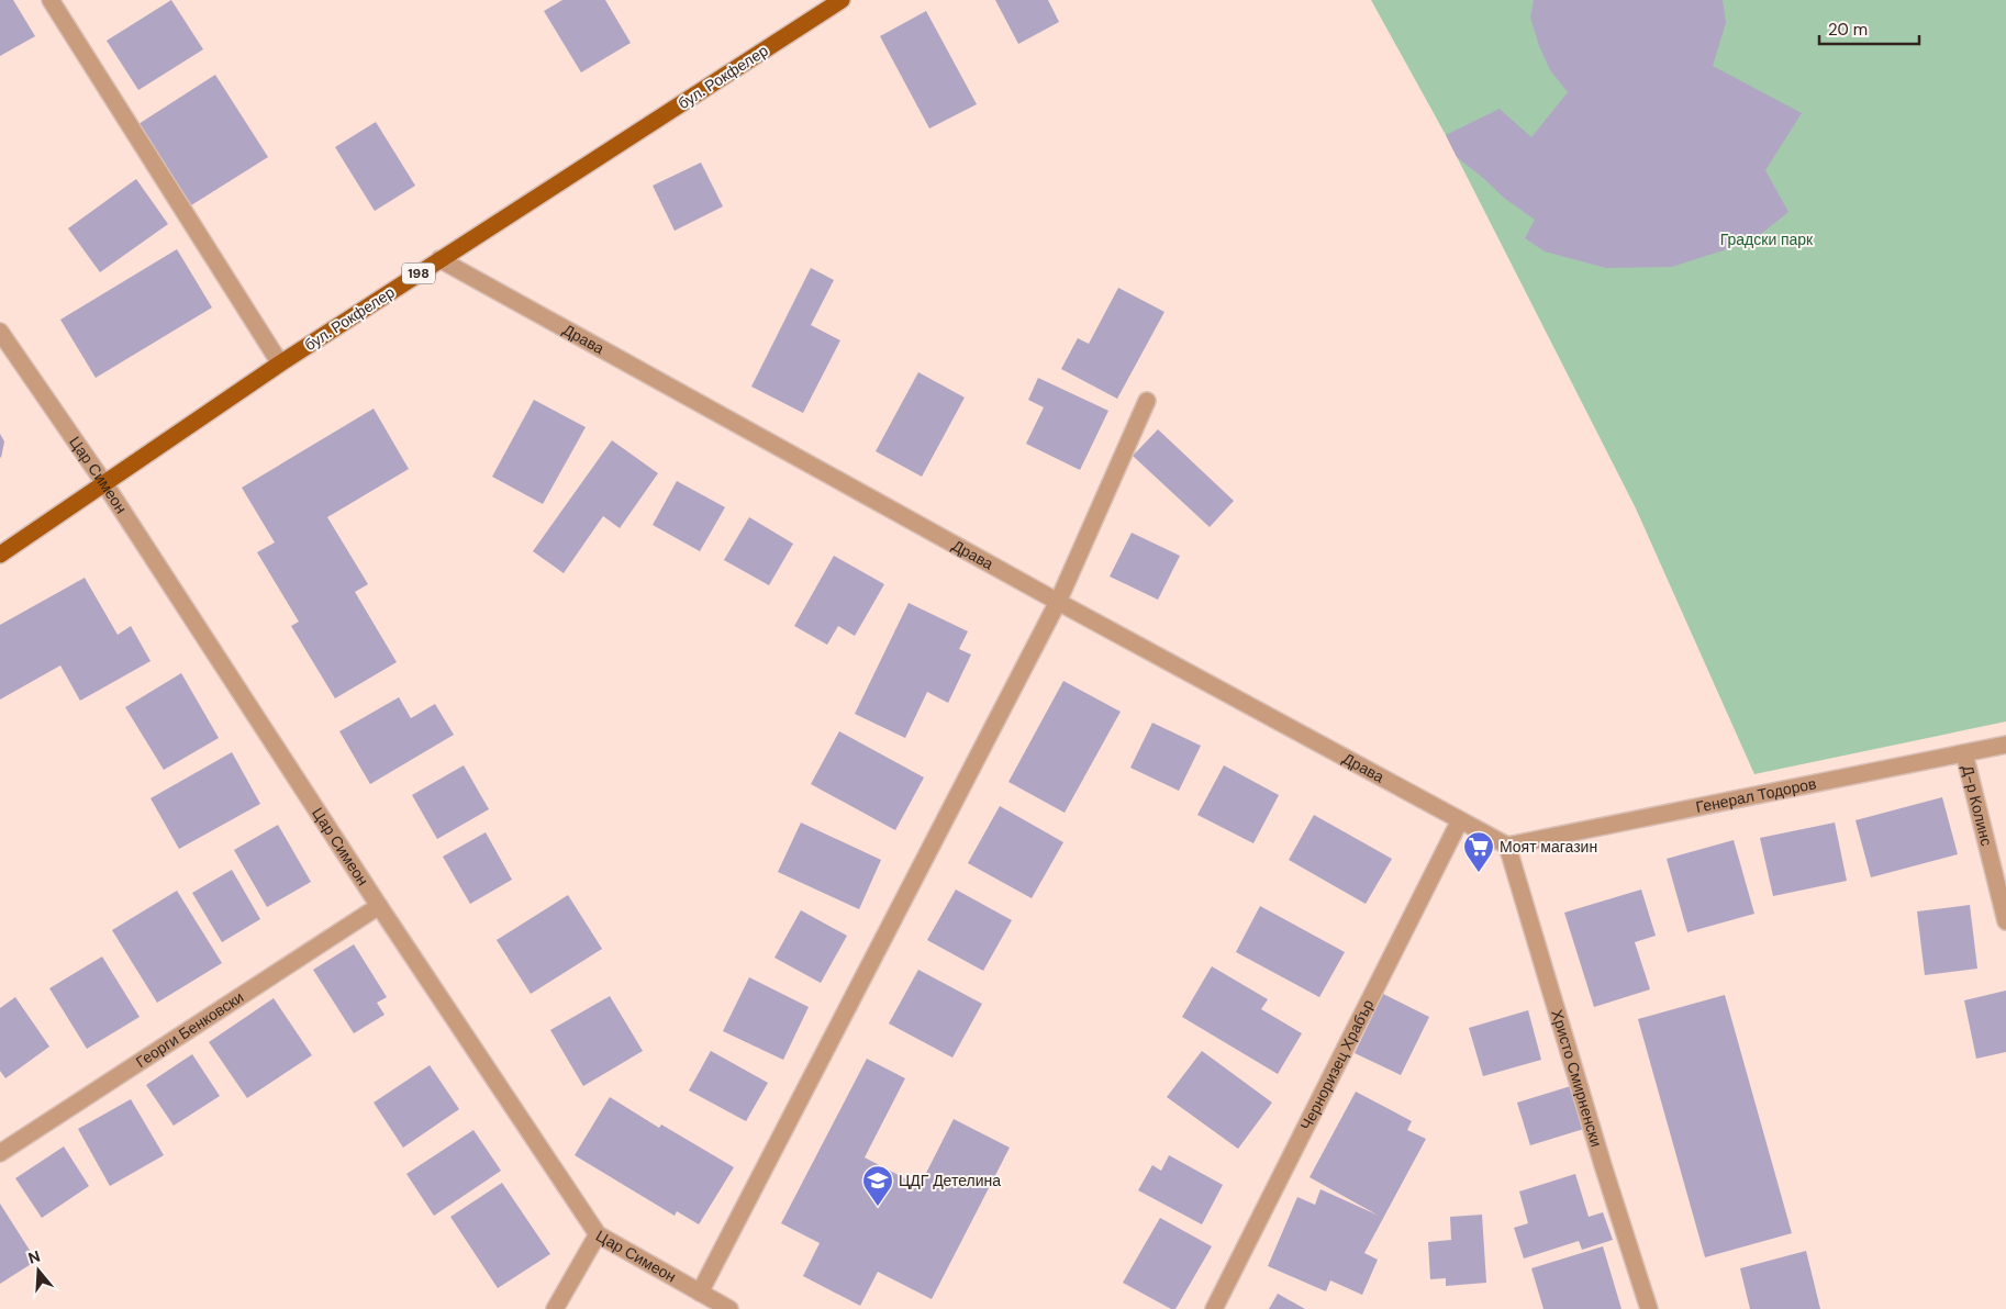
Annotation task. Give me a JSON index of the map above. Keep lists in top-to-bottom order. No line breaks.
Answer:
{"streets":{"main road":["бул. Рокфелер","198"],"street":["Драва","Цар Симеон","Генерал Тодоров","Д-р Колинс","Георги Бенковски","Черноризец Храбър","Христо Смирненски"]},"crossings":[["бул. Рокфелер","Драва"],["бул. Рокфелер","Цар Симеон"],["Драва","Генерал Тодоров"],["Драва","Черноризец Храбър"],["Драва","Христо Смирненски"],["Цар Симеон","Георги Бенковски"],["Генерал Тодоров","Д-р Колинс"],["Генерал Тодоров","Христо Смирненски"]],"parks":["Градски парк"],"places":{"supermarket":["Моят магазин"],"school or university":["ЦДГ Детелина"]},"scale_bar":"20 m","north":"top"}
